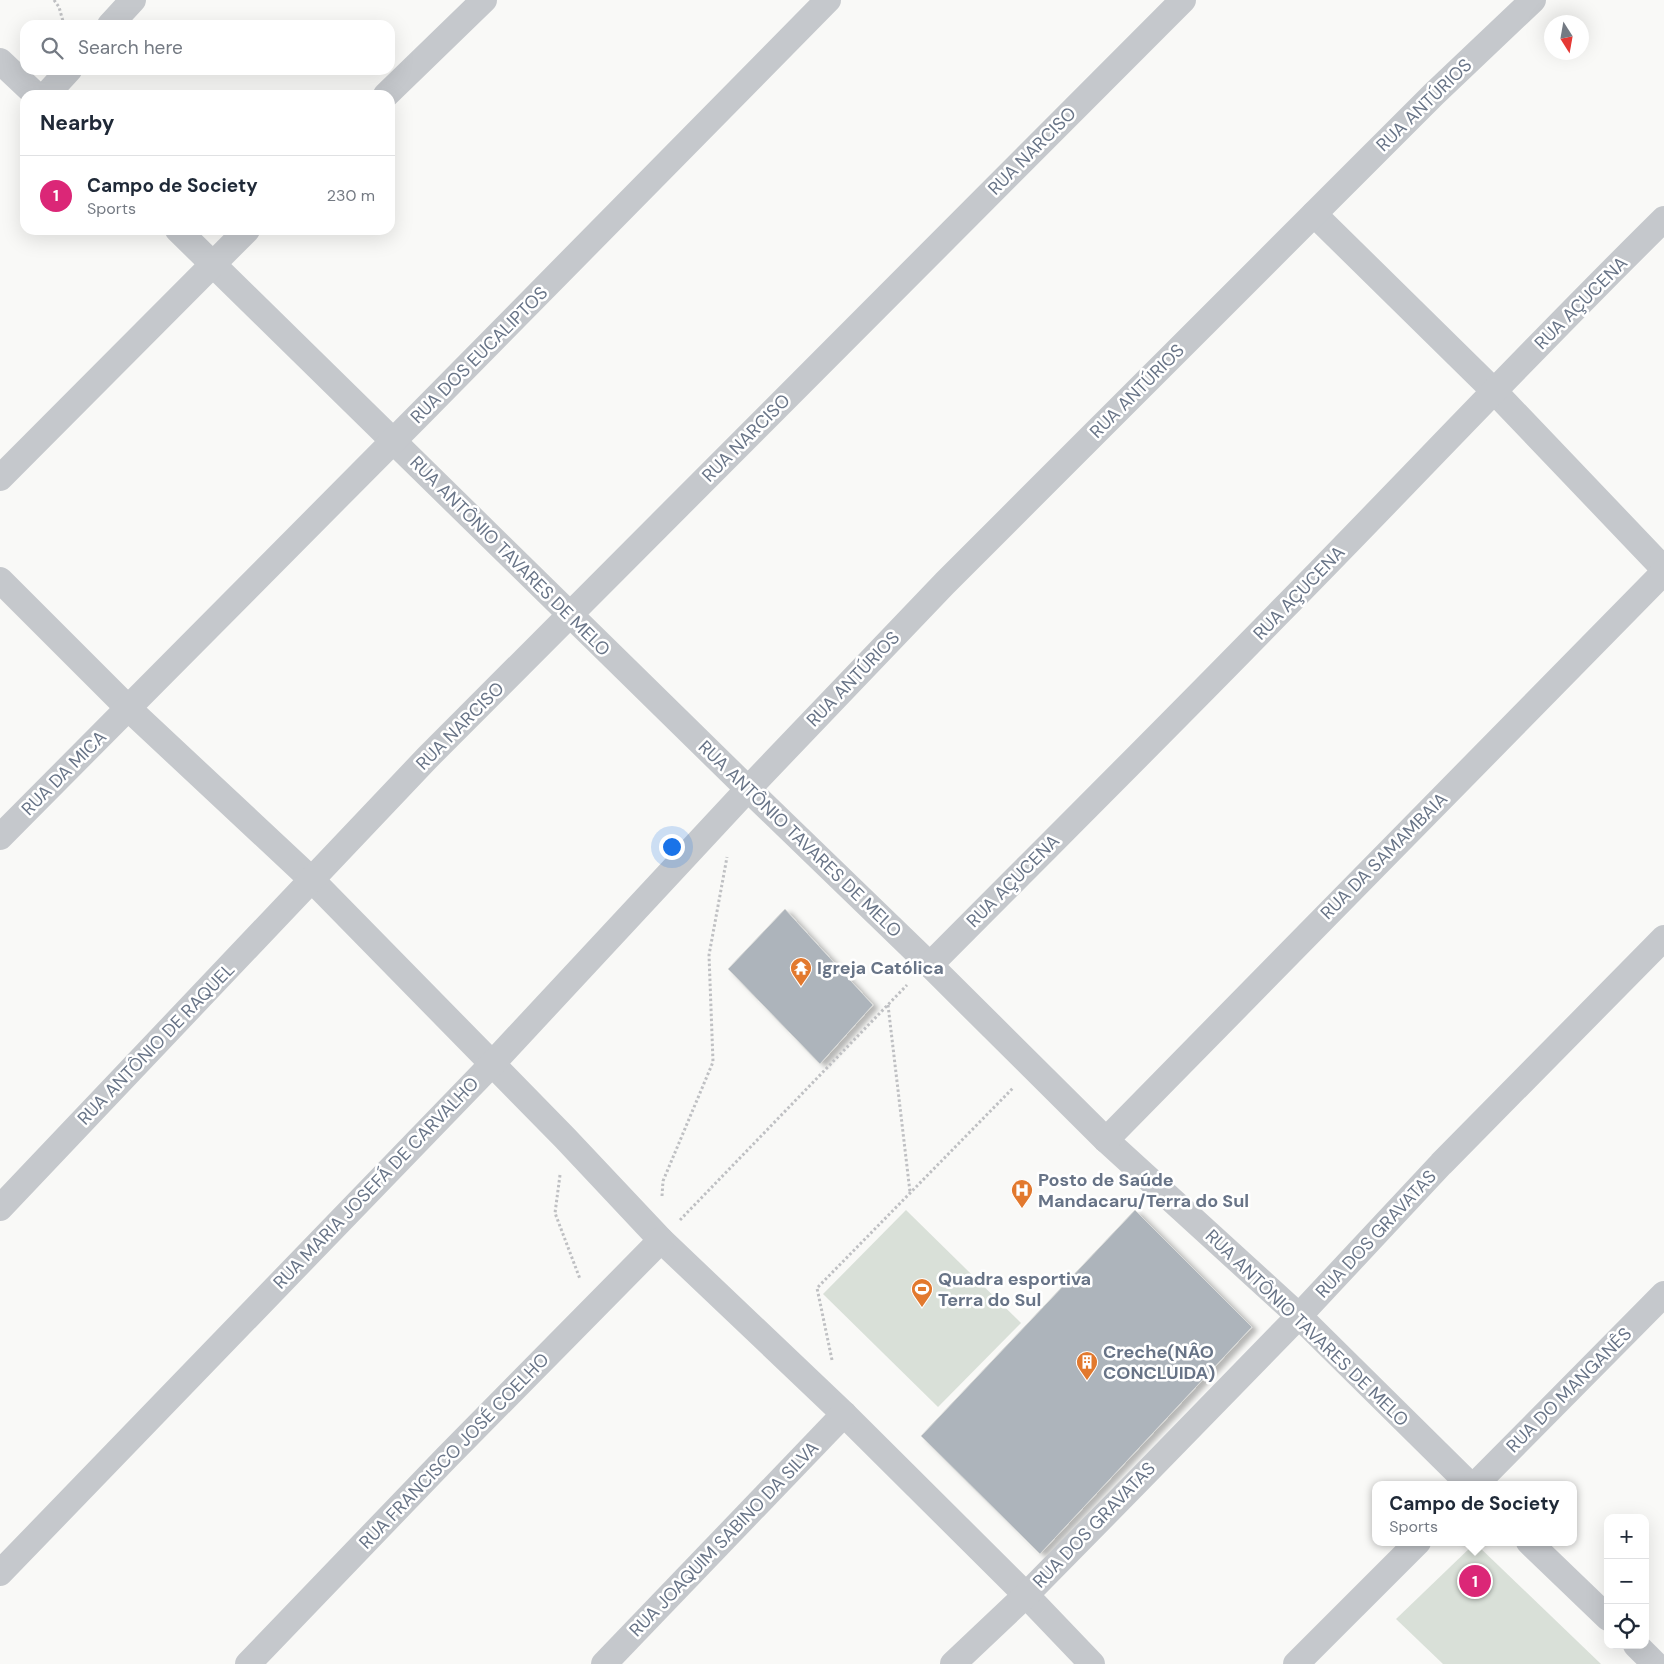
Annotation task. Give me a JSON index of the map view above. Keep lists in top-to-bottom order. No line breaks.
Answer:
{"streets":{"street":["RUA ANTÚRIOS","RUA NARCISO","RUA AÇUCENA","RUA DOS EUCALIPTOS","RUA ANTÔNIO TAVARES DE MELO","RUA DA MICA","RUA DA SAMAMBAIA","RUA ANTÔNIO DE RAQUEL","RUA MARIA JOSEFÁ DE CARVALHO","RUA DOS GRAVATAS","RUA DO MANGANÊS","RUA FRANCISCO JOSÉ COELHO","RUA JOAQUIM SABINO DA SILVA"]},"crossings":[["RUA ANTÚRIOS","RUA ANTÔNIO TAVARES DE MELO"],["RUA ANTÚRIOS","RUA MARIA JOSEFÁ DE CARVALHO"],["RUA NARCISO","RUA ANTÔNIO TAVARES DE MELO"],["RUA NARCISO","RUA ANTÔNIO DE RAQUEL"],["RUA AÇUCENA","RUA ANTÔNIO TAVARES DE MELO"],["RUA DOS EUCALIPTOS","RUA ANTÔNIO TAVARES DE MELO"],["RUA DOS EUCALIPTOS","RUA DA MICA"],["RUA ANTÔNIO TAVARES DE MELO","RUA DA SAMAMBAIA"],["RUA ANTÔNIO TAVARES DE MELO","RUA MARIA JOSEFÁ DE CARVALHO"],["RUA ANTÔNIO TAVARES DE MELO","RUA DOS GRAVATAS"]],"places":{"temple":["Igreja Católica"],"hospital":["Posto de Saúde Mandacaru/Terra do Sul"],"sports":["Quadra esportiva Terra do Sul"],"building":["Creche(NÂO CONCLUIDA)"]},"north":"bottom","page":{"search":"Search here","heading":"Nearby","list":[{"mark":"1","name":"Campo de Society","note":"Sports","value":"230 m"}],"popup":["Campo de Society","Sports"],"map_buttons":["+","−"],"pins":"1"}}
